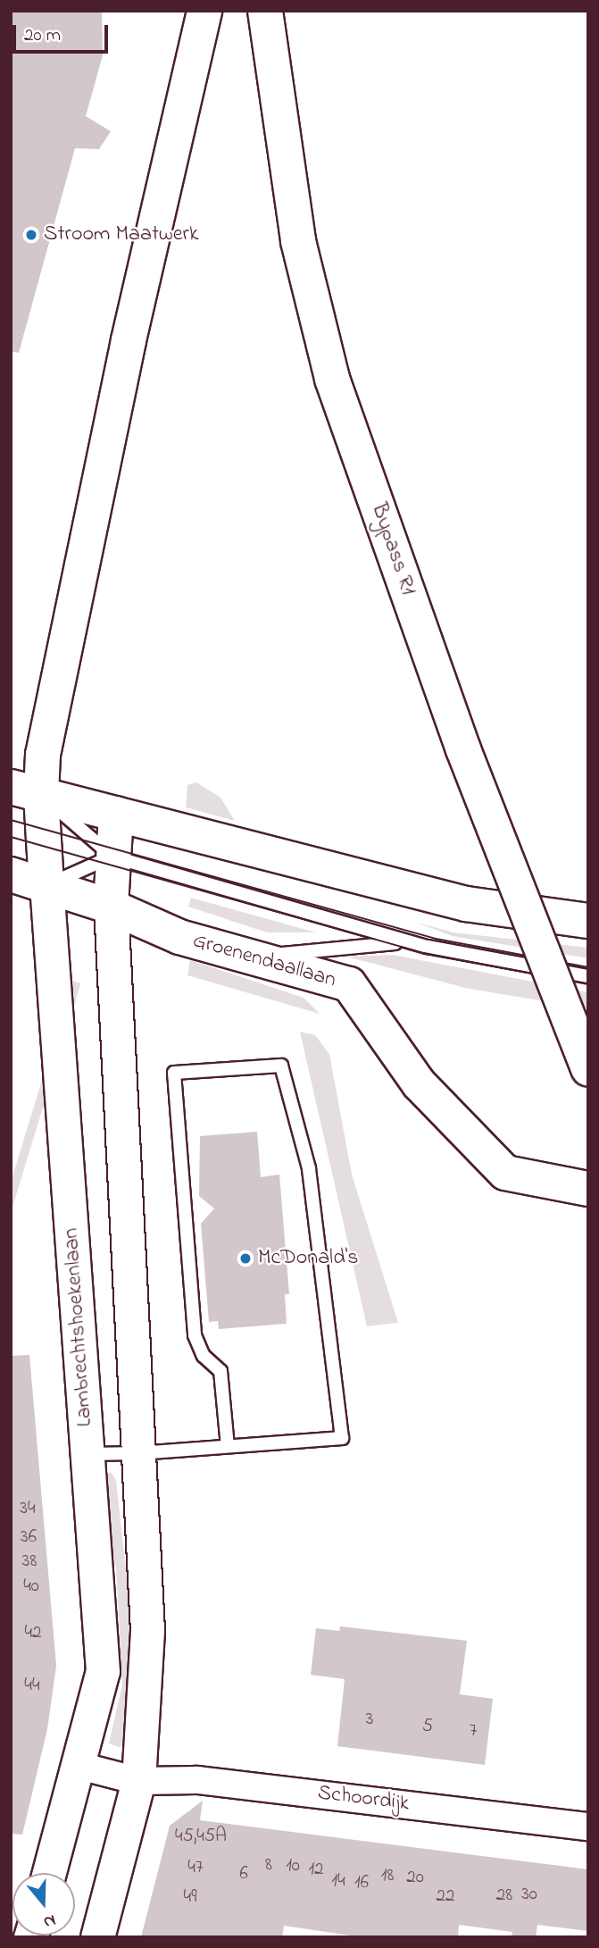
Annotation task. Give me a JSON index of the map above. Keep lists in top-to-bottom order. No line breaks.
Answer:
{"streets":{"main road":["Bypass R1","Groenendaallaan"],"street":["Lambrechtshoekenlaan","Schoordijk"]},"crossings":[["Groenendaallaan","Lambrechtshoekenlaan"]],"places":["Stroom Maatwerk","McDonald's"],"house_numbers":["34","36","38","40","42","44","3","5","7","45,45A","8","10","47","12","6","18","20","14","16","30","28","22","49"],"scale_bar":"20 m","north":"bottom"}
